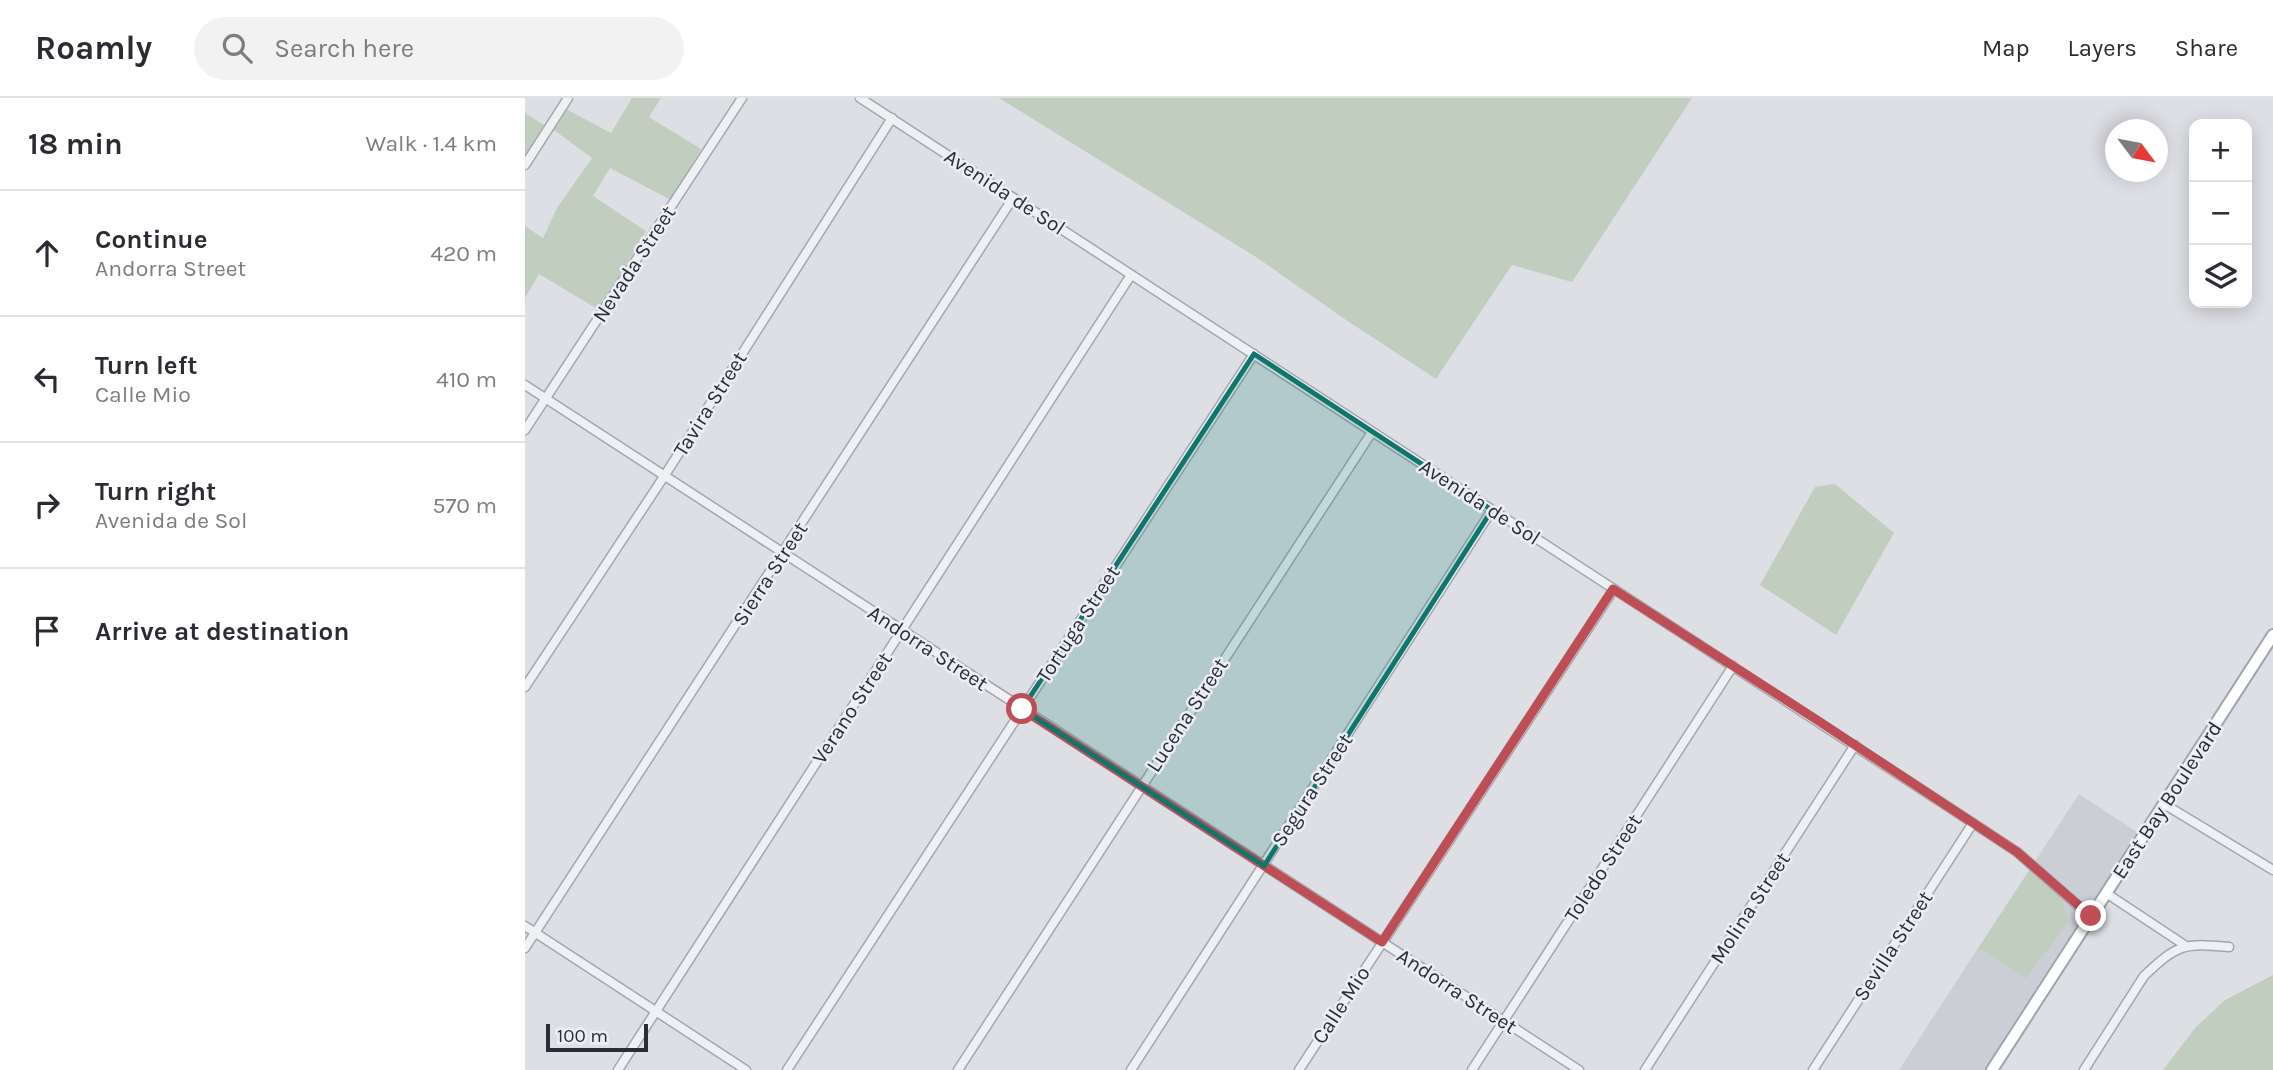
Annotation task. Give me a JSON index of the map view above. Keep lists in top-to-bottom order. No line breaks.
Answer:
{"streets":{"main road":["East Bay Boulevard"],"street":["Avenida de Sol","Nevada Street","Tavira Street","Sierra Street","Tortuga Street","Andorra Street","Verano Street","Lucena Street","Segura Street","Toledo Street","Molina Street","Sevilla Street","Calle Mio"]},"crossings":[["Avenida de Sol","Tavira Street"],["Avenida de Sol","Sierra Street"],["Avenida de Sol","Tortuga Street"],["Avenida de Sol","Verano Street"],["Avenida de Sol","Lucena Street"],["Avenida de Sol","Segura Street"],["Avenida de Sol","East Bay Boulevard"],["Avenida de Sol","Toledo Street"],["Avenida de Sol","Molina Street"],["Avenida de Sol","Sevilla Street"],["Avenida de Sol","Calle Mio"],["Nevada Street","Andorra Street"],["Tavira Street","Andorra Street"],["Sierra Street","Andorra Street"],["Tortuga Street","Andorra Street"],["Andorra Street","Verano Street"],["Andorra Street","Lucena Street"],["Andorra Street","Segura Street"],["Andorra Street","Toledo Street"],["Andorra Street","Calle Mio"]],"scale_bar":"100 m","north":"bottom right","page":{"header":"Roamly","search":"Search here","nav":["Map","Layers","Share"],"heading":["18 min","Walk · 1.4 km"],"map_buttons":["+","−"],"list":[["Continue","Andorra Street","420 m"],["Turn left","Calle Mio","410 m"],["Turn right","Avenida de Sol","570 m"],"Arrive at destination"],"scale":"100 m"}}
